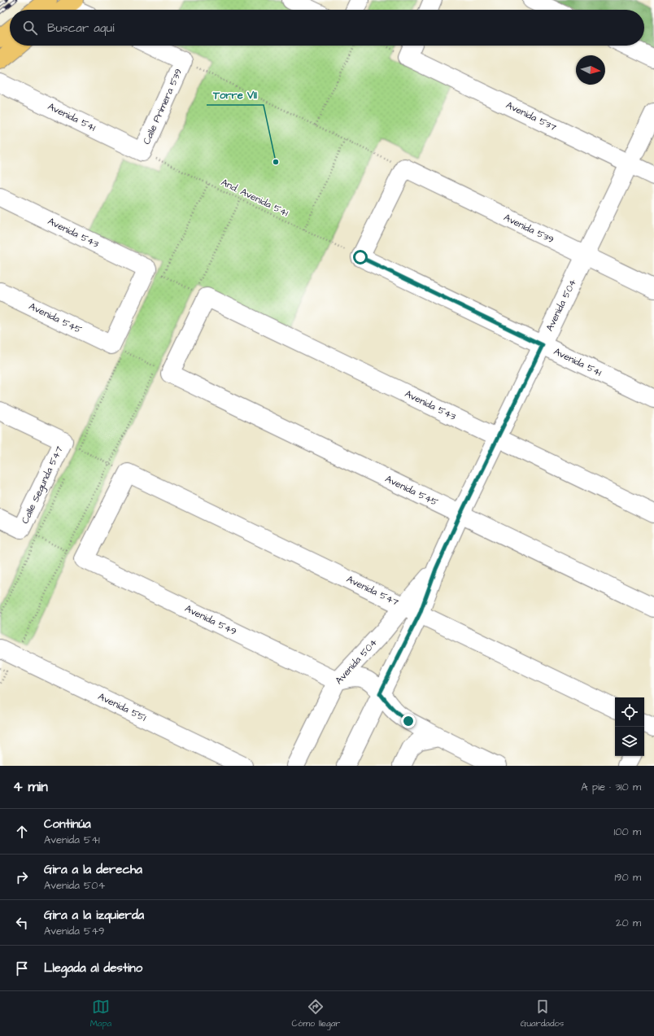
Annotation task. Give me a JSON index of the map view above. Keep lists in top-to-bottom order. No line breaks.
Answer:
{"streets":{"street":["Calle Primera 539","Avenida 537","Avenida 541","Avenida 539","Avenida 543","Avenida 504","Avenida 545","Calle Segunda 547","Avenida 547","Avenida 549","Avenida 551"],"path":["And. Avenida 541"]},"crossings":[["Calle Primera 539","Avenida 541"],["Calle Primera 539","And. Avenida 541"],["Avenida 537","Avenida 504"],["Avenida 541","And. Avenida 541"],["Avenida 541","Avenida 504"],["Avenida 539","Avenida 504"],["Avenida 543","Avenida 504"],["Avenida 504","Avenida 545"],["Avenida 504","Avenida 547"],["Avenida 504","Avenida 549"]],"places":["Torre VII"],"north":"right","page":{"search":"Buscar aquí","heading":["4 min","A pie · 310 m"],"list":[["Continúa","Avenida 541","100 m"],["Gira a la derecha","Avenida 504","190 m"],["Gira a la izquierda","Avenida 549","20 m"],"Llegada al destino"],"nav":["Mapa","Cómo llegar","Guardados"]}}
